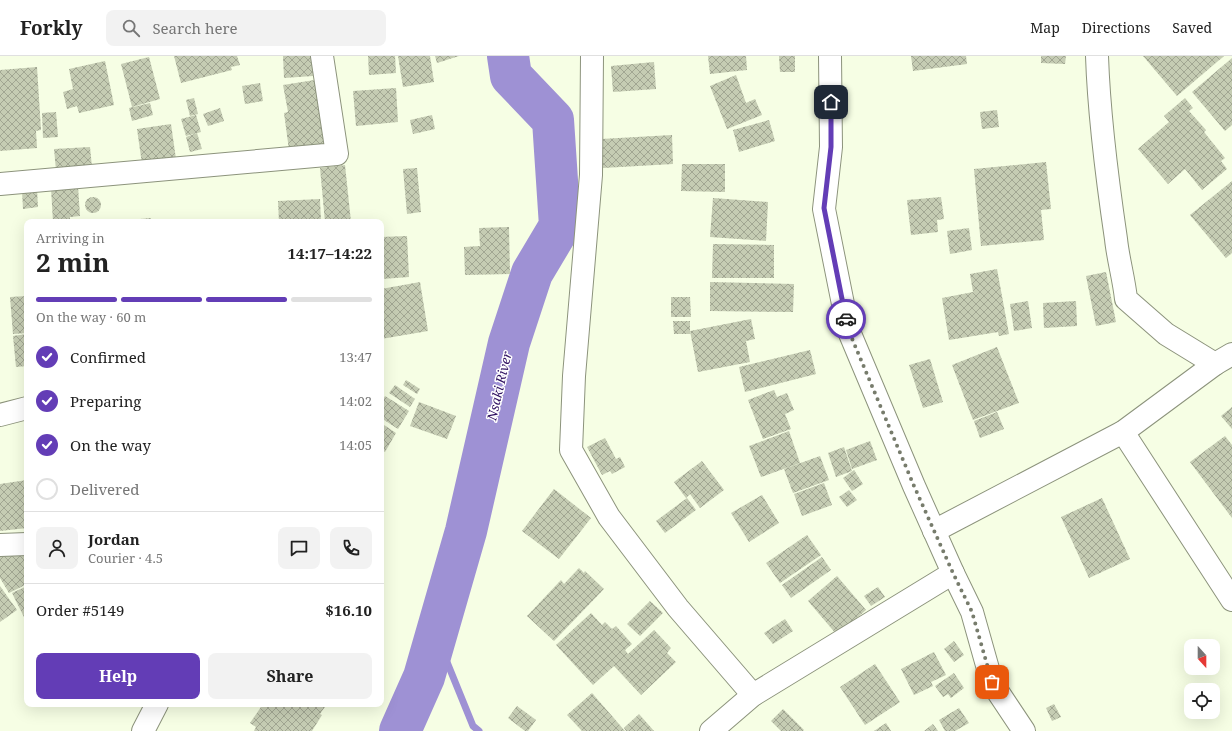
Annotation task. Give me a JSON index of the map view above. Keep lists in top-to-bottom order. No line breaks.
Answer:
{"water":["Nsaki River"],"north":"bottom","page":{"header":"Forkly","search":"Search here","nav":["Map","Directions","Saved"],"heading":["2 min","Arriving in","14:17–14:22"],"panel":["Jordan","Courier · 4.5","Order #5149","$16.10"],"bar":"On the way · 60 m","list":[["Confirmed","13:47"],["Preparing","14:02"],["On the way","14:05"],"Delivered"],"buttons":["Help","Share"]}}
